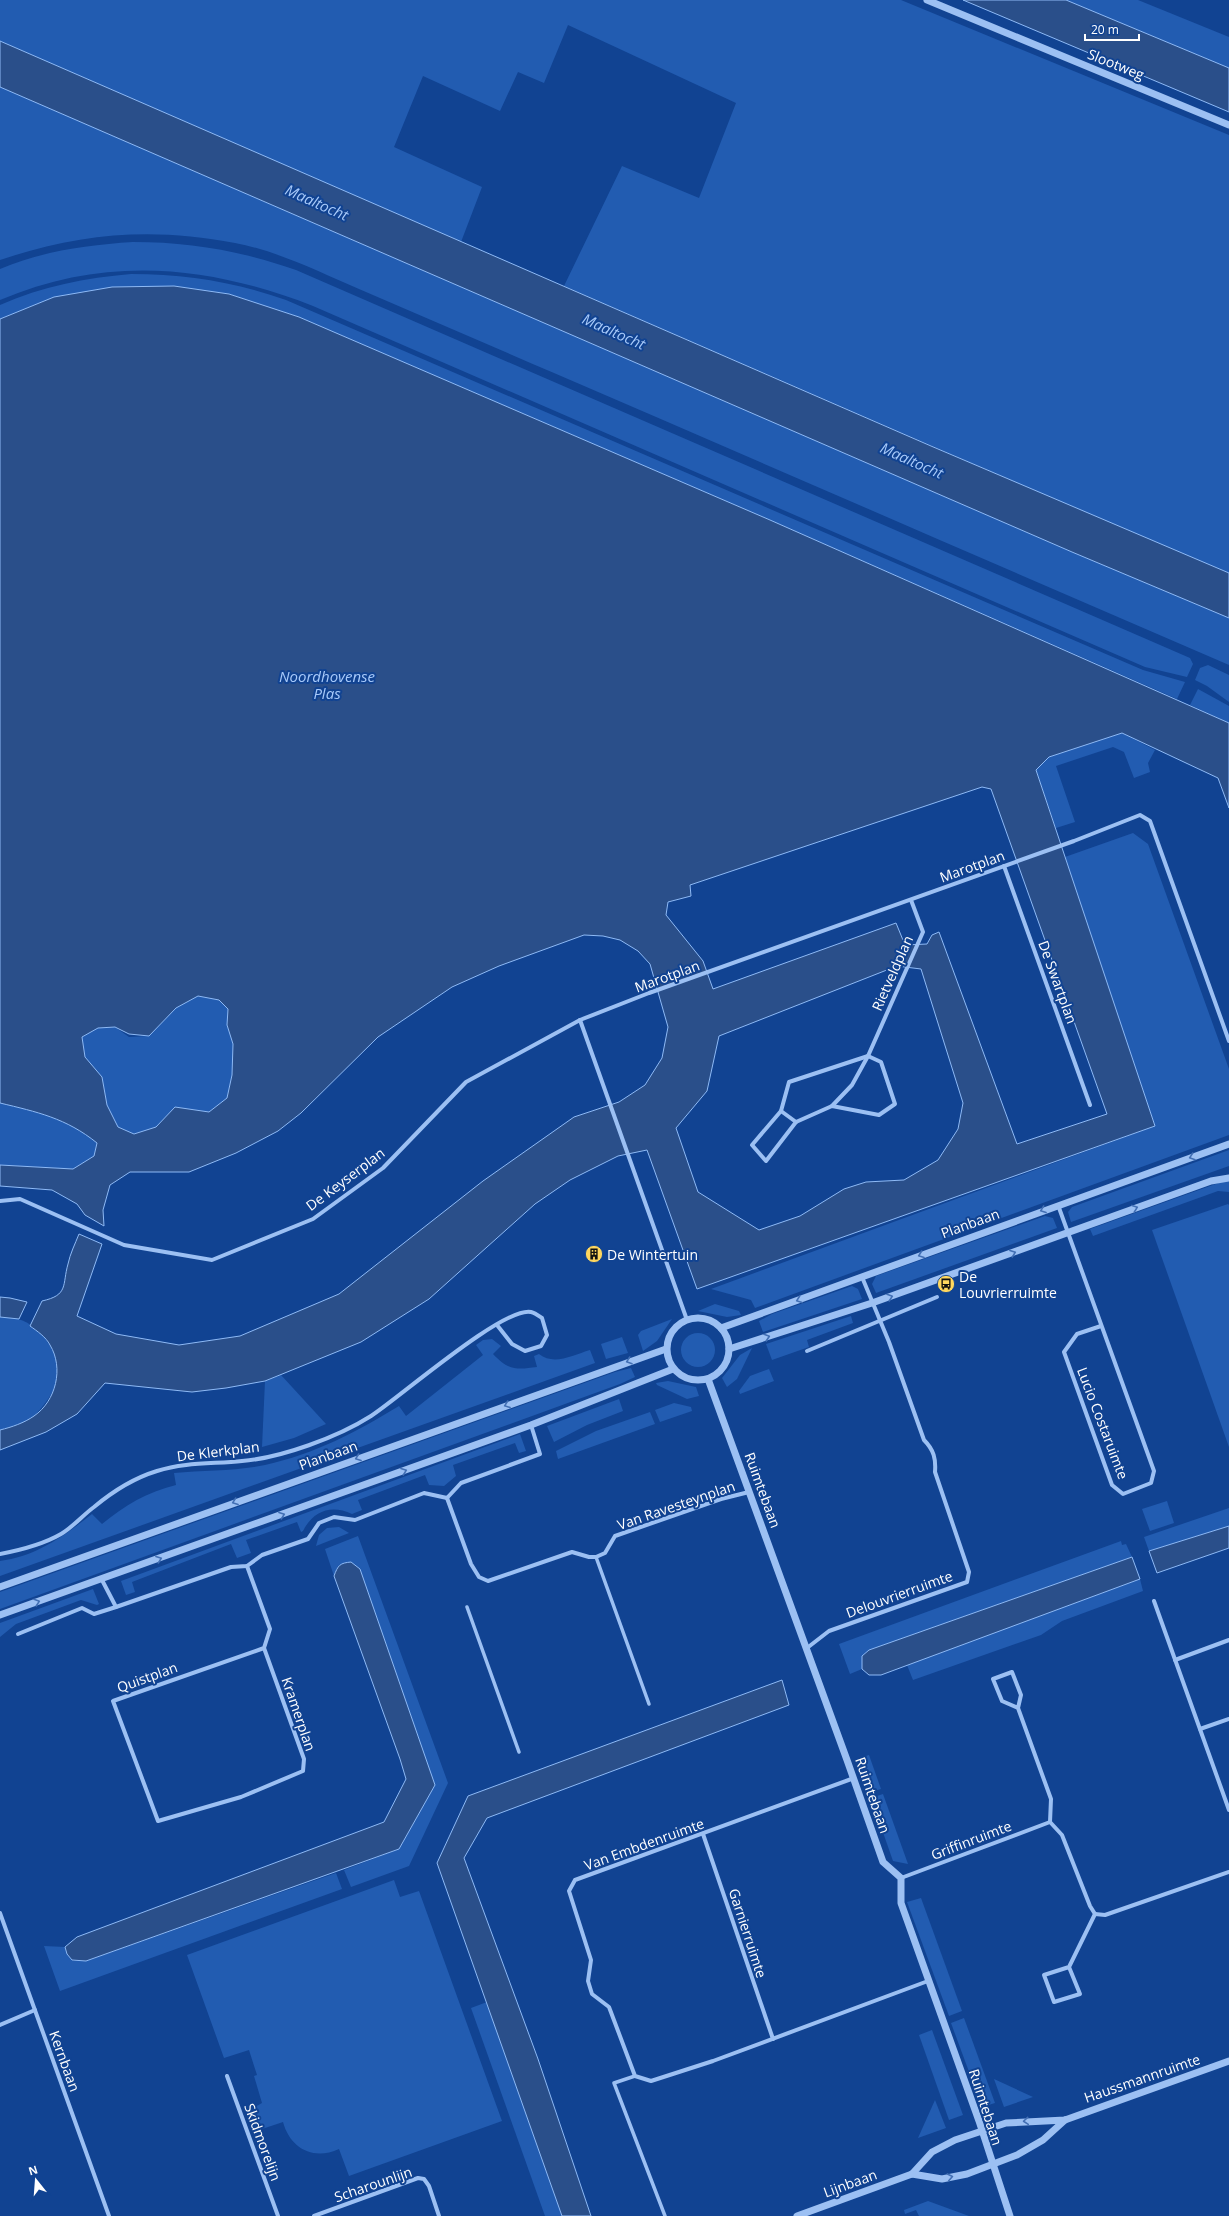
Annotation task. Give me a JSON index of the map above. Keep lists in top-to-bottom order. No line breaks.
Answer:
{"streets":{"street":["Slootweg","Marotplan","Rietveldplan","De Swartplan","De Keyserplan","Planbaan","Lucio Costaruimte","De Klerkplan","Ruimtebaan","Van Ravesteynplan","Delouvrierruimte","Quistplan","Kramerplan","Griffinruimte","Van Embdenruimte","Garnierruimte","Kernbaan","Haussmannruimte","Skidmorelijn","Lijnbaan","Scharounlijn"]},"crossings":[["Marotplan","Rietveldplan"],["Marotplan","De Swartplan"],["Marotplan","De Keyserplan"],["Planbaan","Lucio Costaruimte"],["Planbaan","Ruimtebaan"],["Planbaan","Delouvrierruimte"],["Ruimtebaan","Van Ravesteynplan"],["Ruimtebaan","Delouvrierruimte"],["Ruimtebaan","Griffinruimte"],["Ruimtebaan","Van Embdenruimte"],["Ruimtebaan","Lijnbaan"],["Quistplan","Kramerplan"],["Van Embdenruimte","Garnierruimte"],["Haussmannruimte","Lijnbaan"]],"water":["Maaltocht","Noordhovense Plas"],"places":{"building":["De Wintertuin"],"bus stop":["De Louvrierruimte"]},"scale_bar":"20 m","north":"top"}
